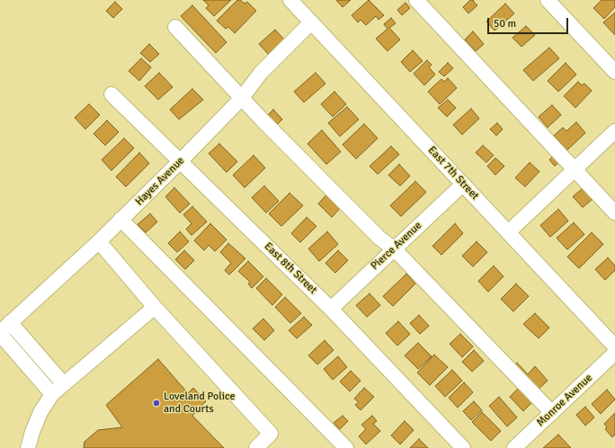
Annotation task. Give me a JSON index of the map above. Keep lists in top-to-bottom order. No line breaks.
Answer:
{"streets":{"street":["East 7th Street","Hayes Avenue","Pierce Avenue","East 8th Street","Monroe Avenue"]},"crossings":[["East 7th Street","Hayes Avenue"],["East 7th Street","Pierce Avenue"],["Hayes Avenue","East 8th Street"],["Pierce Avenue","East 8th Street"]],"places":["Loveland Police and Courts"],"scale_bar":"50 m"}
